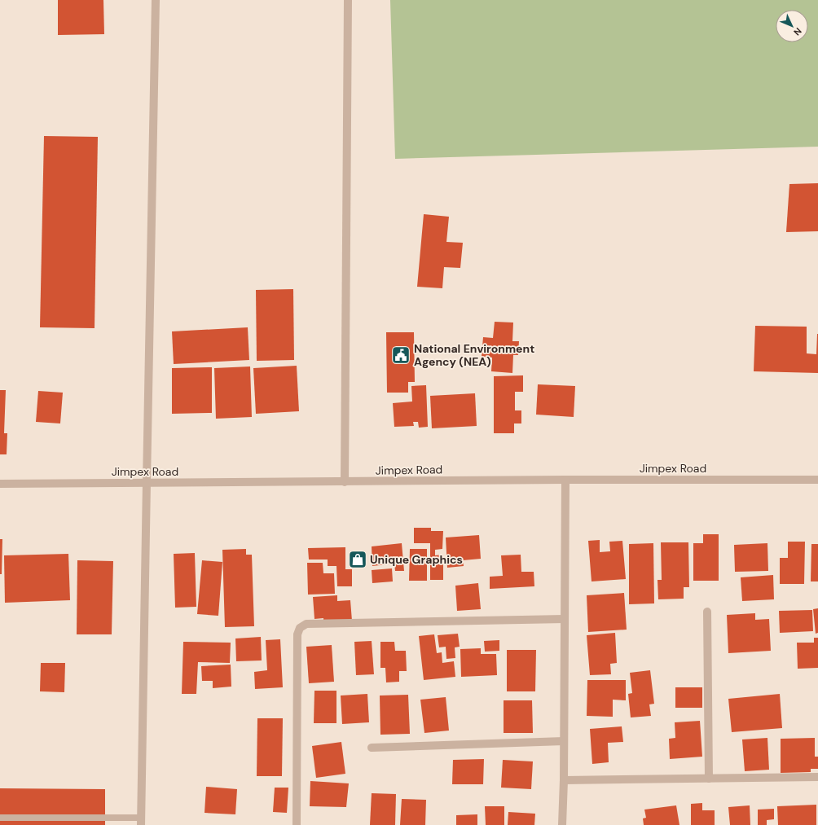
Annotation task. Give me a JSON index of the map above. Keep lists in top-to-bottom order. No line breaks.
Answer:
{"streets":{"street":["Jimpex Road"]},"places":{"public building":["National Environment Agency (NEA)"],"shop":["Unique Graphics"]},"north":"bottom right"}
